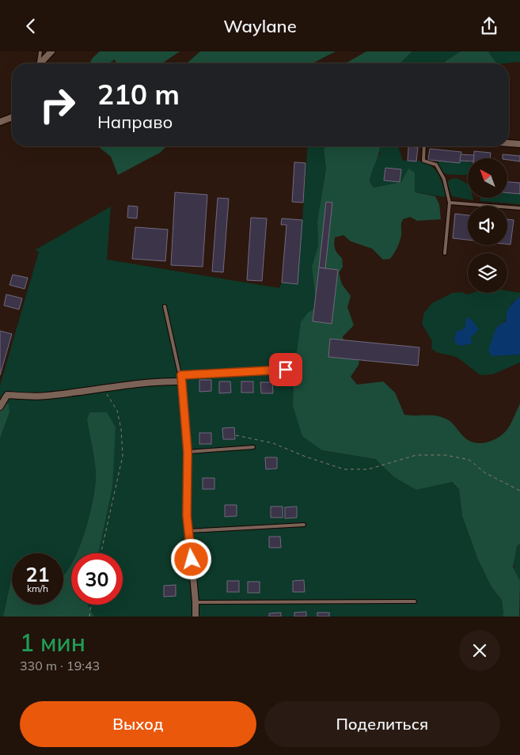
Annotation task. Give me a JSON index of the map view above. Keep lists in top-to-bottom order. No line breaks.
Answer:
{"north":"top left","page":{"header":"Waylane","turn":["210 m","Направо"],"speed":"21 km/h","limit":"30","heading":["1 мин","330 m · 19:43"],"buttons":["Выход","Поделиться"]}}
